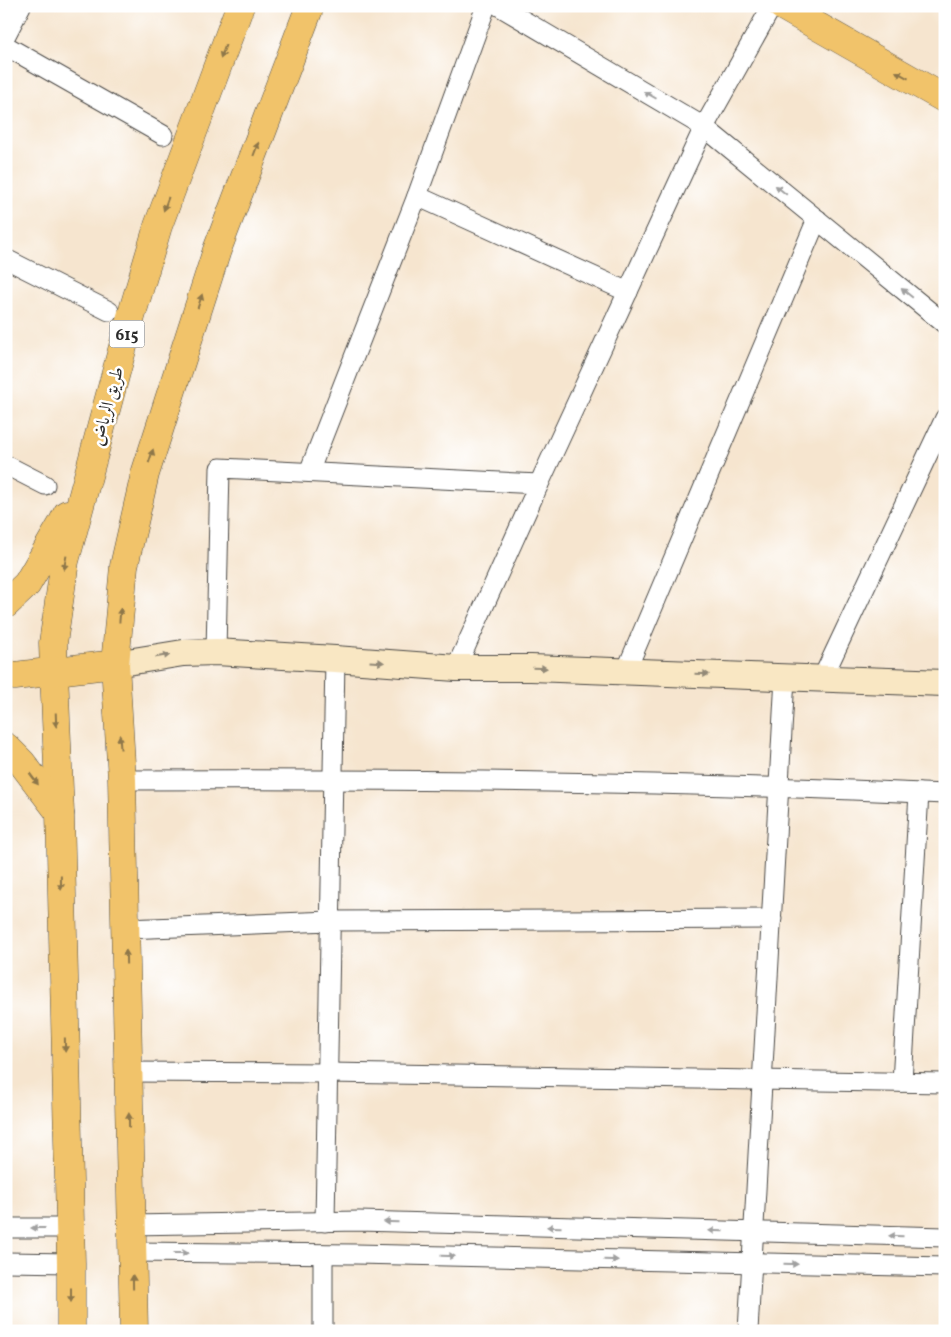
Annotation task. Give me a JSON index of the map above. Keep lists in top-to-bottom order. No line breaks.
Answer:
{"streets":{"main road":["615","طريق الرياض"]}}
